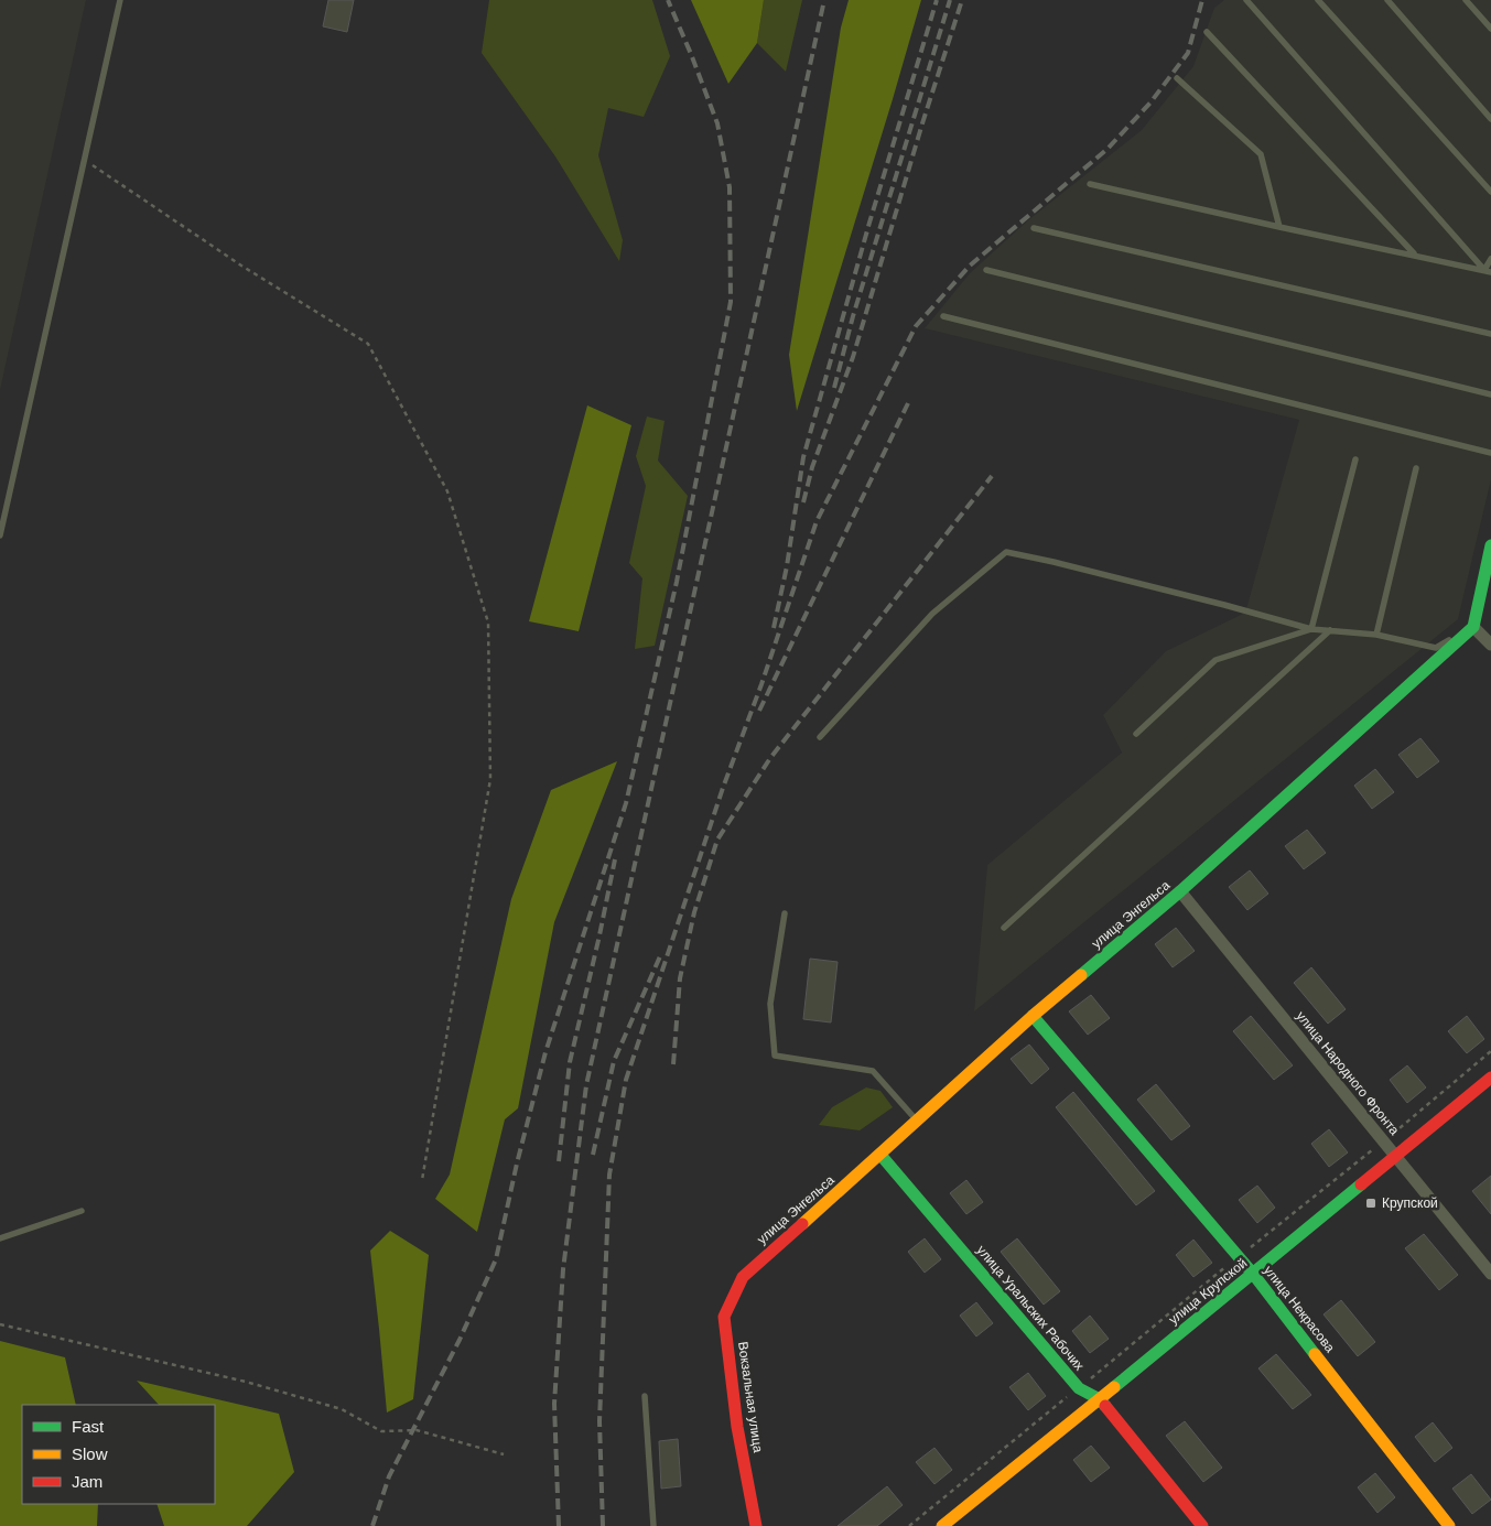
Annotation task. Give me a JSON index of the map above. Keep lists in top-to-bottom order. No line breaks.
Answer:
{"streets":{"street":["улица Энгельса","улица Народного Фронта","улица Крупской","улица Уральских Рабочих","улица Некрасова","Вокзальная улица"]},"crossings":[["улица Энгельса","улица Народного Фронта"],["улица Энгельса","улица Уральских Рабочих"],["улица Энгельса","улица Некрасова"],["улица Энгельса","Вокзальная улица"],["улица Народного Фронта","улица Крупской"],["улица Крупской","улица Уральских Рабочих"],["улица Крупской","улица Некрасова"]],"places":{"transit":["Крупской"]},"legend":["Fast","Slow","Jam"]}
